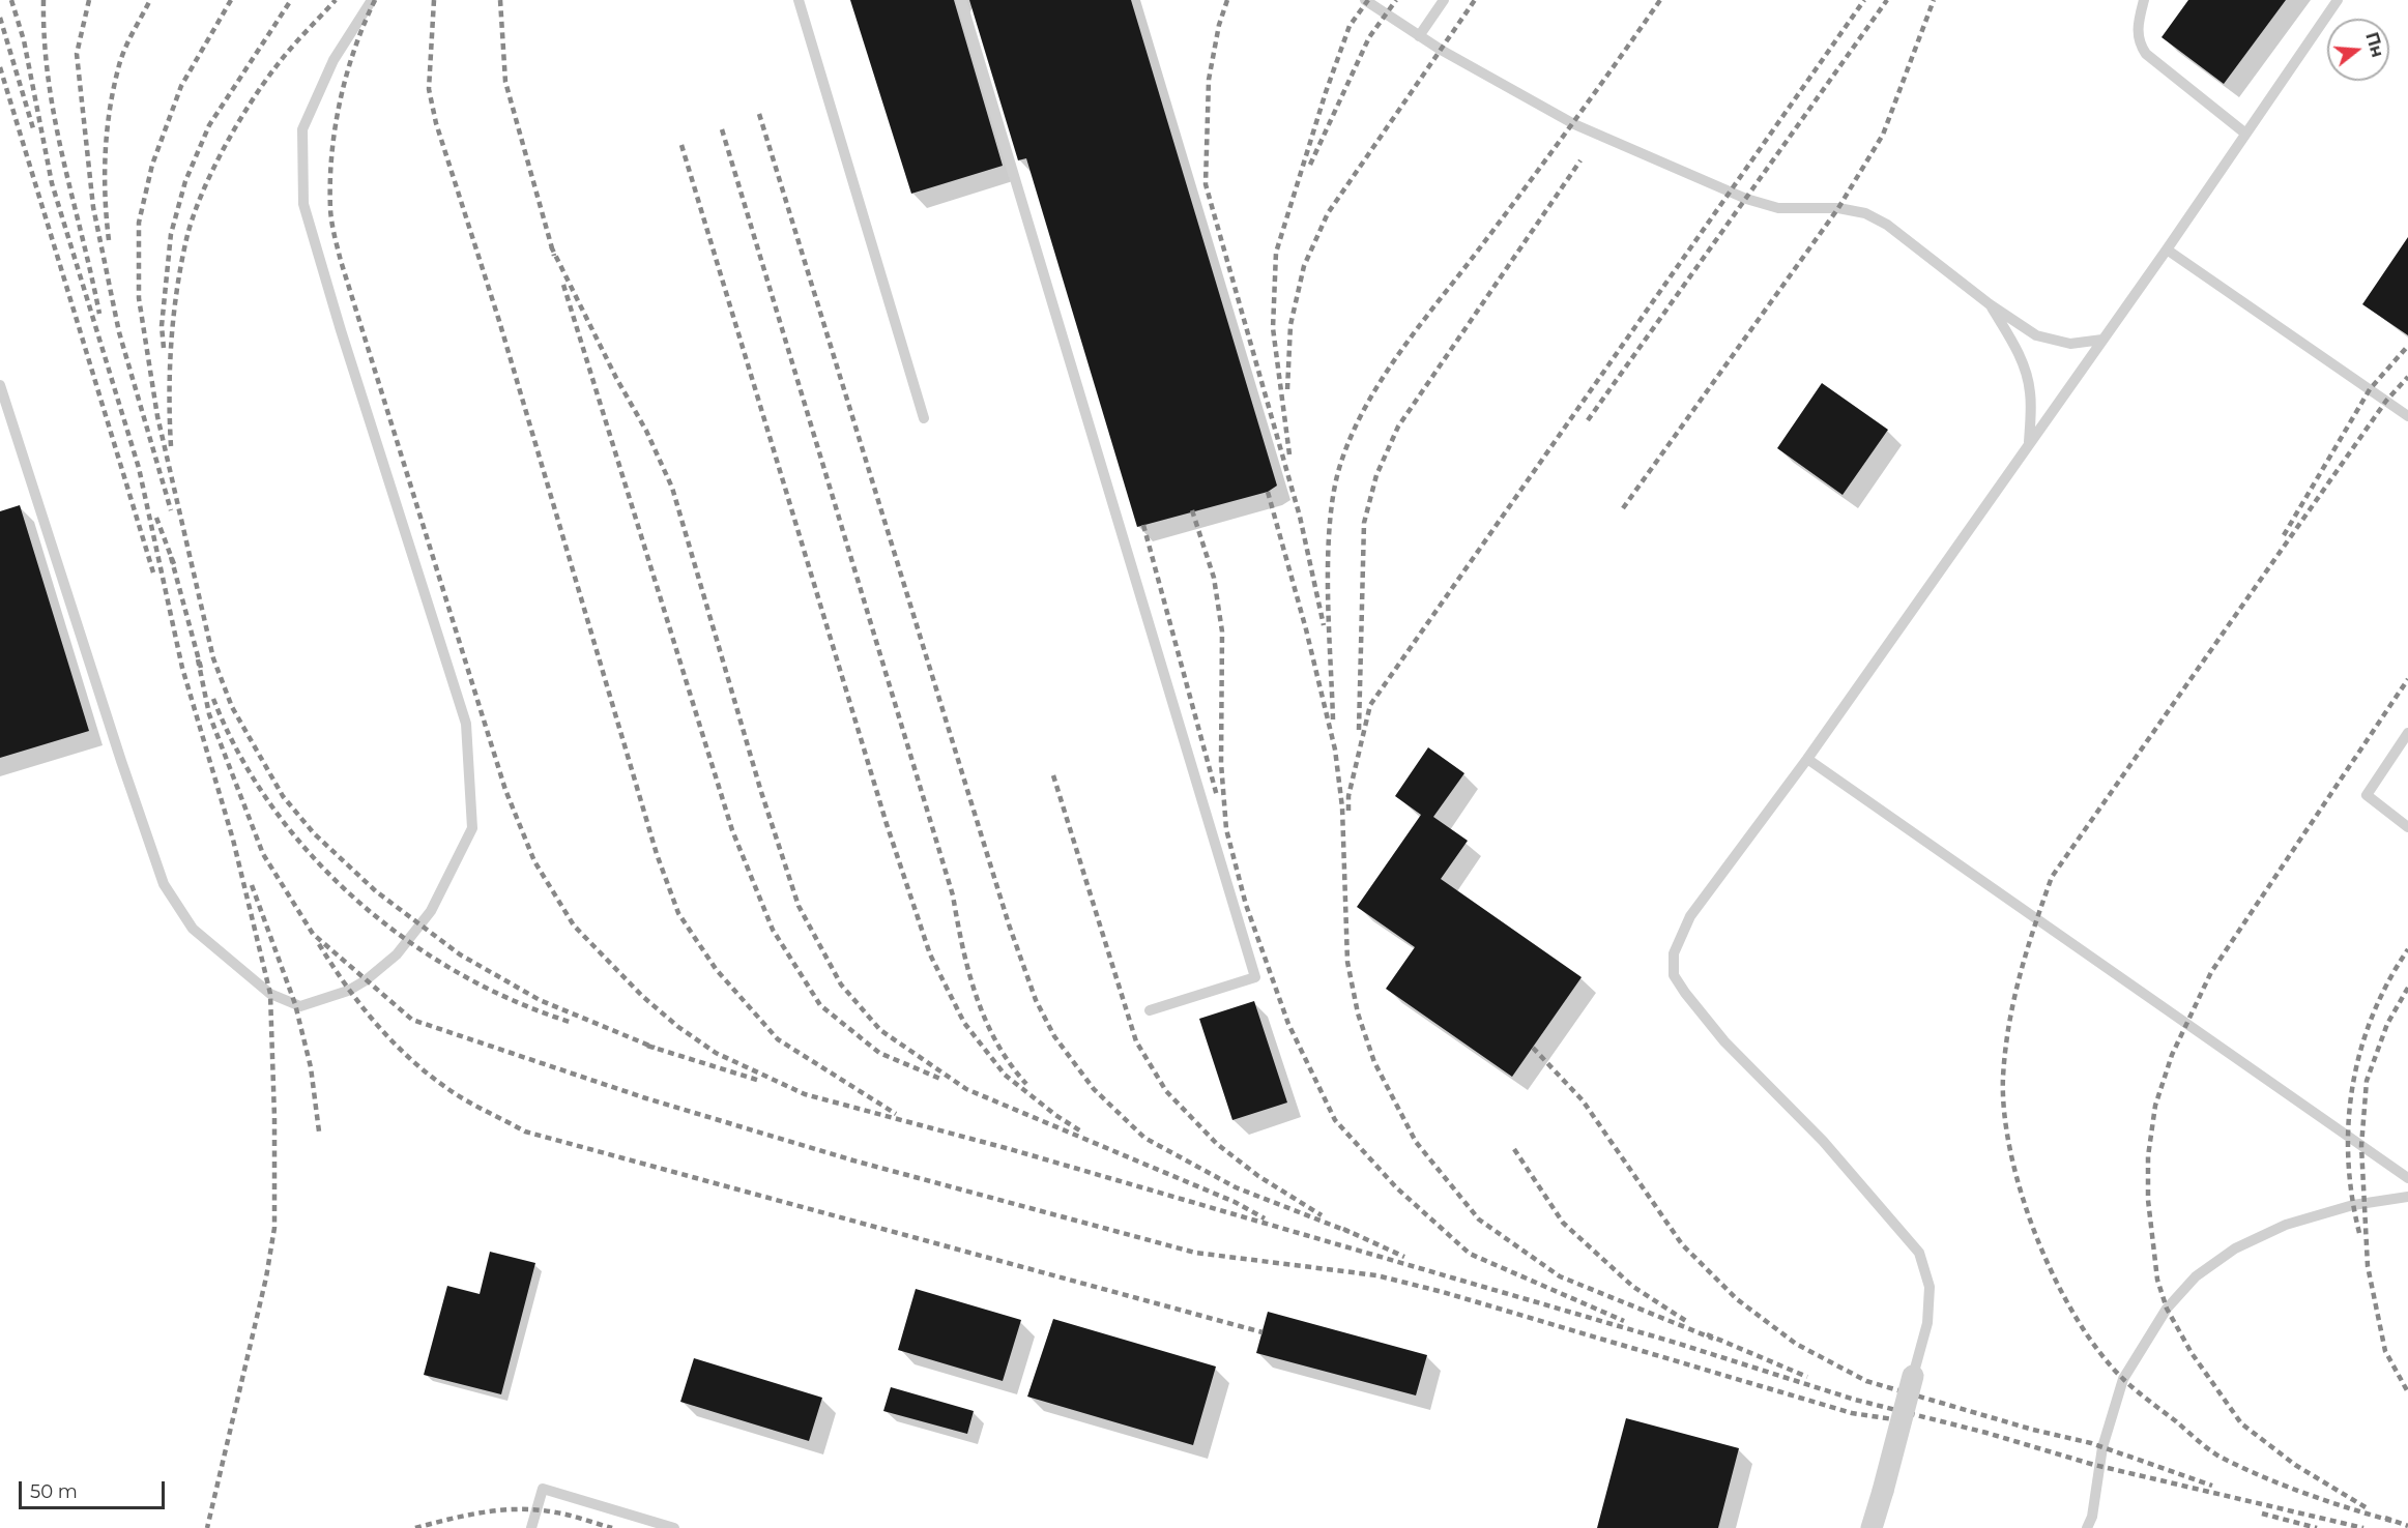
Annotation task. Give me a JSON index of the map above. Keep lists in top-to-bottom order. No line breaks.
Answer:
{"scale_bar":"50 m","north":"right"}
